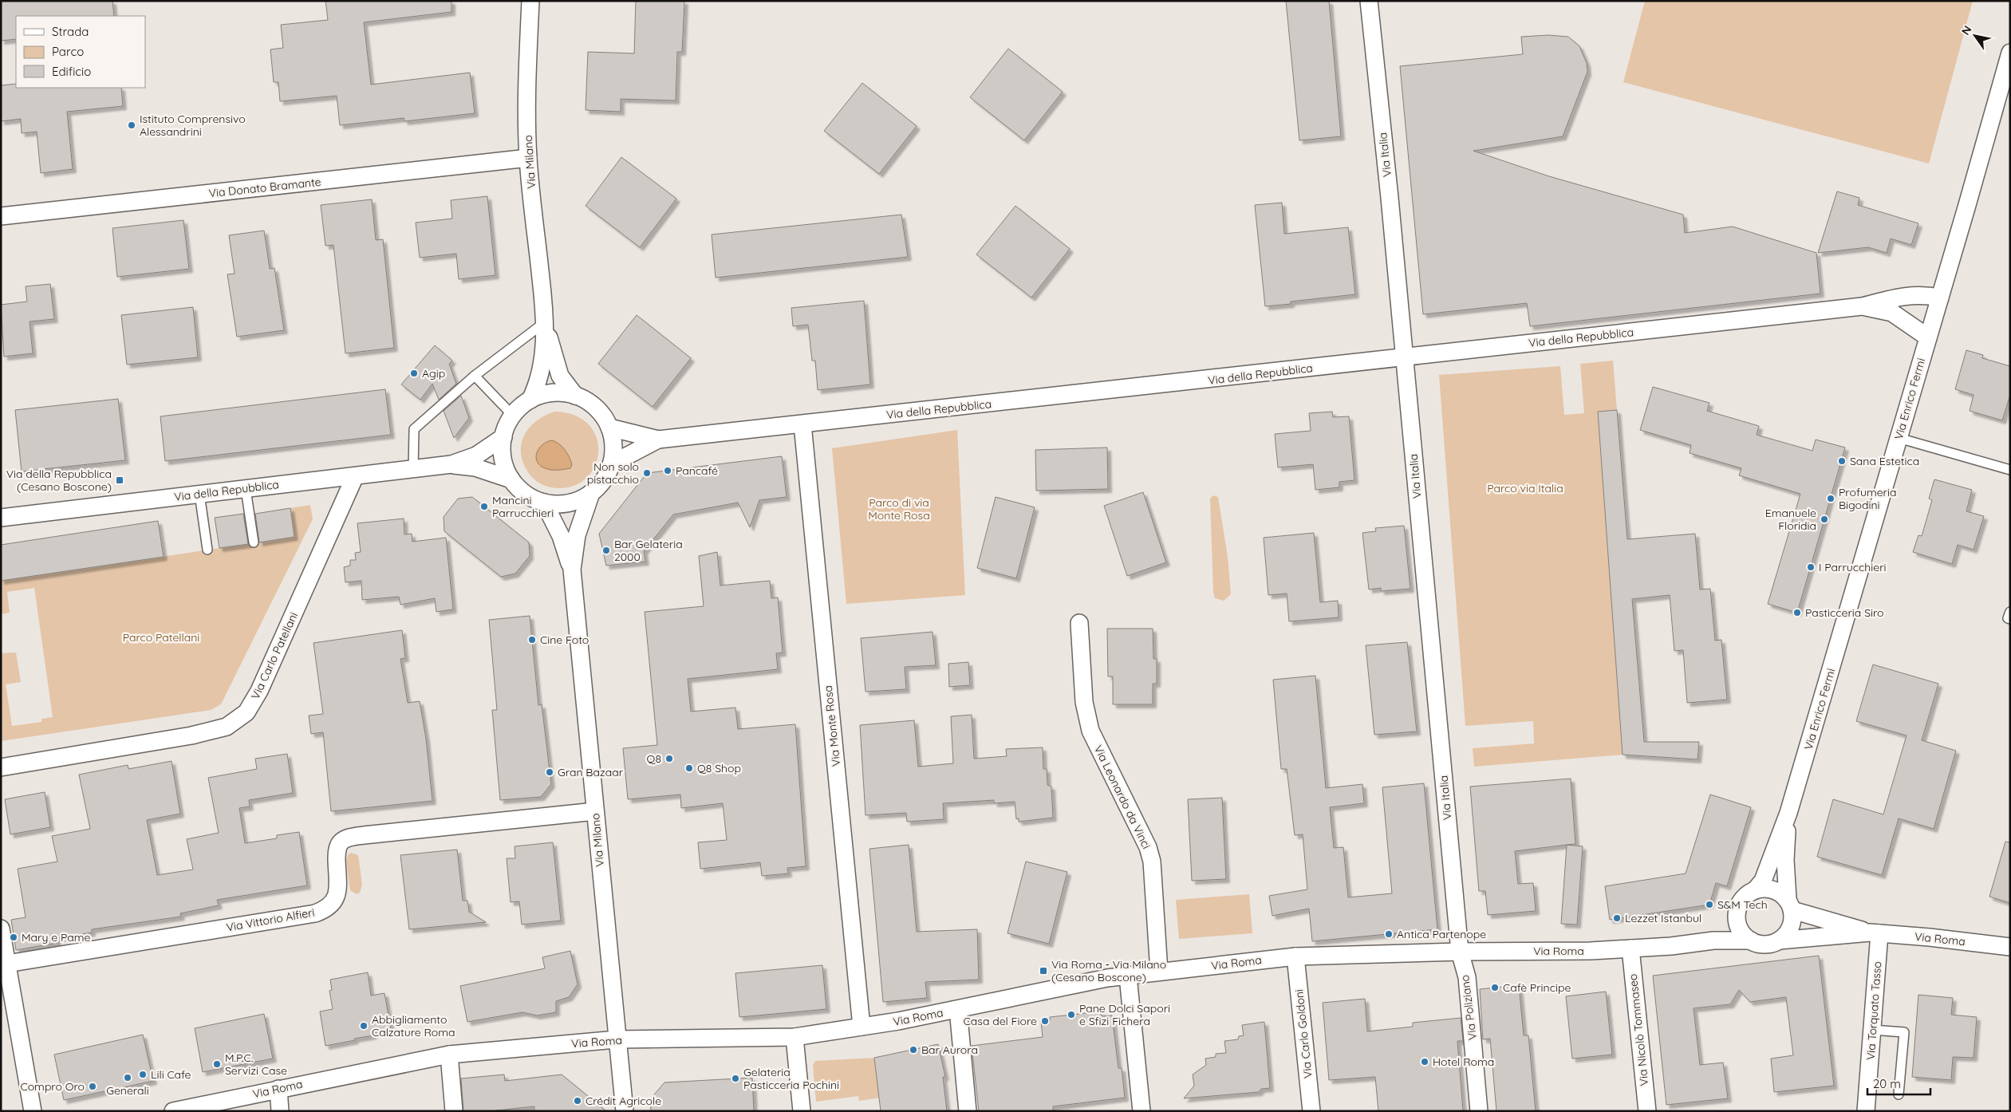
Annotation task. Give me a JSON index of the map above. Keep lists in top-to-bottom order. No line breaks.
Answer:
{"streets":{"street":["Via Italia","Via Milano","Via Donato Bramante","Via della Repubblica","Via Enrico Fermi","Via Carlo Patellani","Via Monte Rosa","Via Leonardo da Vinci","Via Vittorio Alfieri","Via Roma","Via Poliziano","Via Torquato Tasso","Via Nicolò Tommaseo","Via Carlo Goldoni"]},"crossings":[["Via Italia","Via della Repubblica"],["Via Italia","Via Roma"],["Via Italia","Via Poliziano"],["Via Milano","Via Donato Bramante"],["Via Milano","Via della Repubblica"],["Via Milano","Via Vittorio Alfieri"],["Via Milano","Via Roma"],["Via della Repubblica","Via Enrico Fermi"],["Via della Repubblica","Via Carlo Patellani"],["Via della Repubblica","Via Monte Rosa"],["Via Enrico Fermi","Via Roma"],["Via Monte Rosa","Via Roma"],["Via Leonardo da Vinci","Via Roma"],["Via Roma","Via Poliziano"],["Via Roma","Via Torquato Tasso"],["Via Roma","Via Nicolò Tommaseo"],["Via Roma","Via Carlo Goldoni"]],"parks":["Parco via Italia","Parco di via Monte Rosa","Parco Patellani"],"places":{"other":["Istituto Comprensivo Alessandrini","Agip","Sana Estetica","Pancafé","Non solo pistacchio","Profumeria Bigodini","Mancini Parrucchieri","Emanuele Floridia","Bar Gelateria 2000","I Parrucchieri","Pasticceria Siro","Cine Foto","Q8","Q8 Shop","Gran Bazaar","S&M Tech","Lezzet Istanbul","Antica Partenope","Mary e Pame","Cafè Principe","Pane Dolci Sapori e Sfizi Fichera","Casa del Fiore","Abbigliamento Calzature Roma","Bar Aurora","Hotel Roma","M.P.C. Servizi Case","Lili Cafe","Generali","Gelateria Pasticceria Pochini","Compro Oro","Crédit Agricole"],"transit":["Via della Repubblica (Cesano Boscone)","Via Roma - Via Milano (Cesano Boscone)"]},"legend":["Strada","Parco","Edificio"],"scale_bar":"20 m","north":"top left"}
